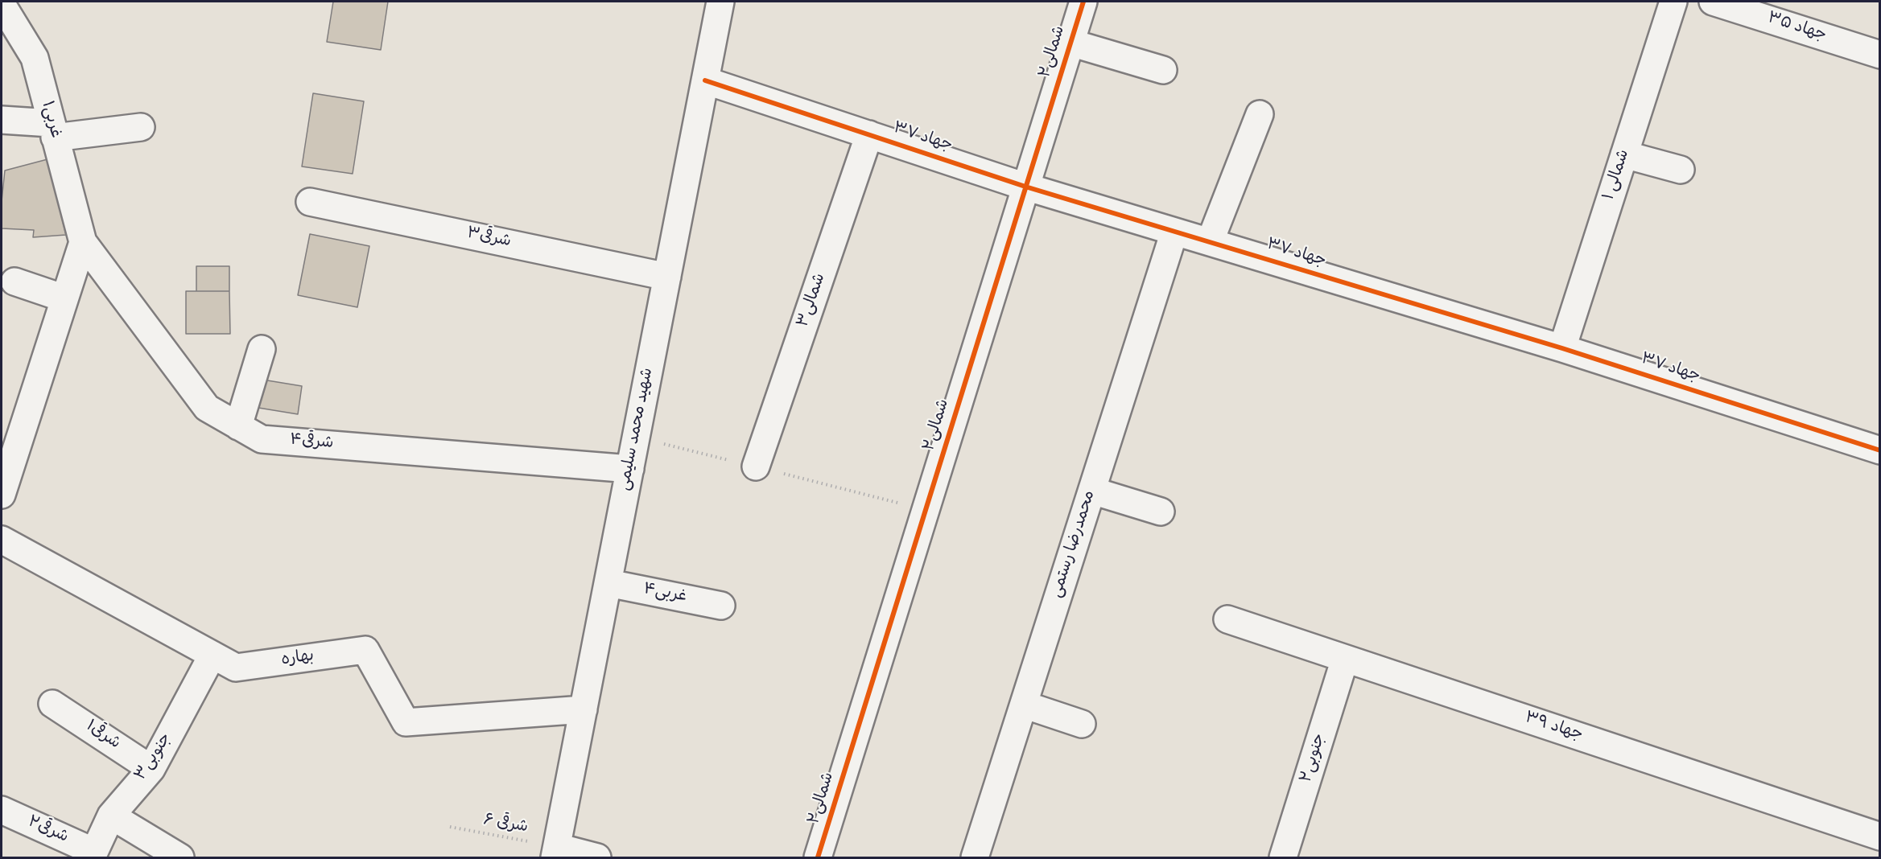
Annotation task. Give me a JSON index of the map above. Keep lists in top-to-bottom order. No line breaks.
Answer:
{"streets":{"street":["جهاد ۳۵","شمالی۲","غربی۱","جهاد ۳۷","شمالی ۱","شرقی۳","شمالی۳","شهید محمد سلیمی","شرقی۴","محمدرضا رستمی","غربی۴","بهاره","جهاد ۳۹","شرقی۱","جنوبی۳","جنوبی۲","شرقی۲"],"path":["شرقی ۶"]},"crossings":[["شمالی۲","جهاد ۳۷"],["غربی۱","شرقی۴"],["جهاد ۳۷","شمالی ۱"],["جهاد ۳۷","شمالی۳"],["جهاد ۳۷","شهید محمد سلیمی"],["جهاد ۳۷","محمدرضا رستمی"],["شرقی۳","شهید محمد سلیمی"],["شهید محمد سلیمی","شرقی۴"],["شهید محمد سلیمی","غربی۴"],["شهید محمد سلیمی","بهاره"],["شهید محمد سلیمی","شرقی ۶"],["بهاره","جنوبی۳"],["جهاد ۳۹","جنوبی۲"],["شرقی۱","جنوبی۳"],["جنوبی۳","شرقی۲"]]}
